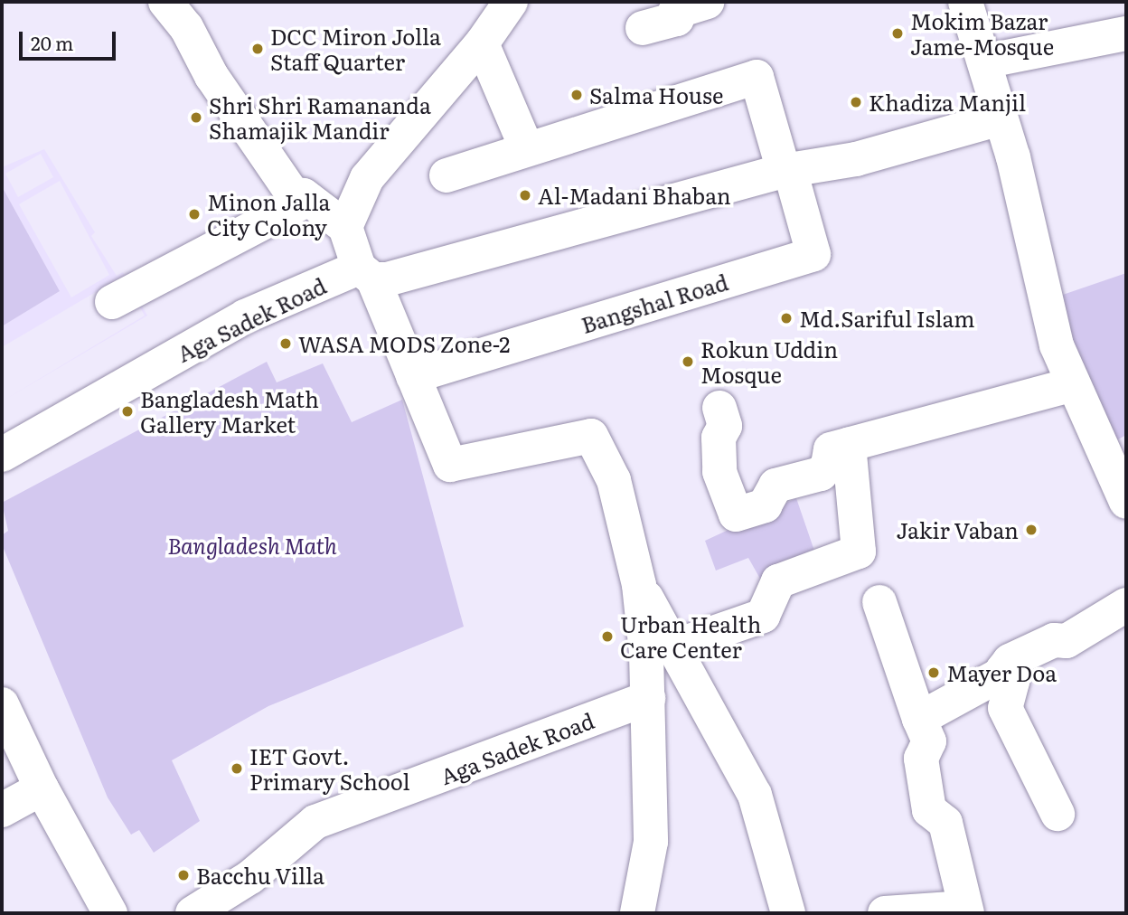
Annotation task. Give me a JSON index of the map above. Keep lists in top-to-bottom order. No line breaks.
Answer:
{"streets":{"street":["Bangshal Road","Aga Sadek Road"]},"parks":["Bangladesh Math"],"places":["Mokim Bazar Jame-Mosque","DCC Miron Jolla Staff Quarter","Salma House","Khadiza Manjil","Shri Shri Ramananda Shamajik Mandir","Al-Madani Bhaban","Minon Jalla City Colony","Md.Sariful Islam","WASA MODS Zone-2","Rokun Uddin Mosque","Bangladesh Math Gallery Market","Jakir Vaban","Urban Health Care Center","Mayer Doa","IET Govt. Primary School","Bacchu Villa"],"scale_bar":"20 m"}
